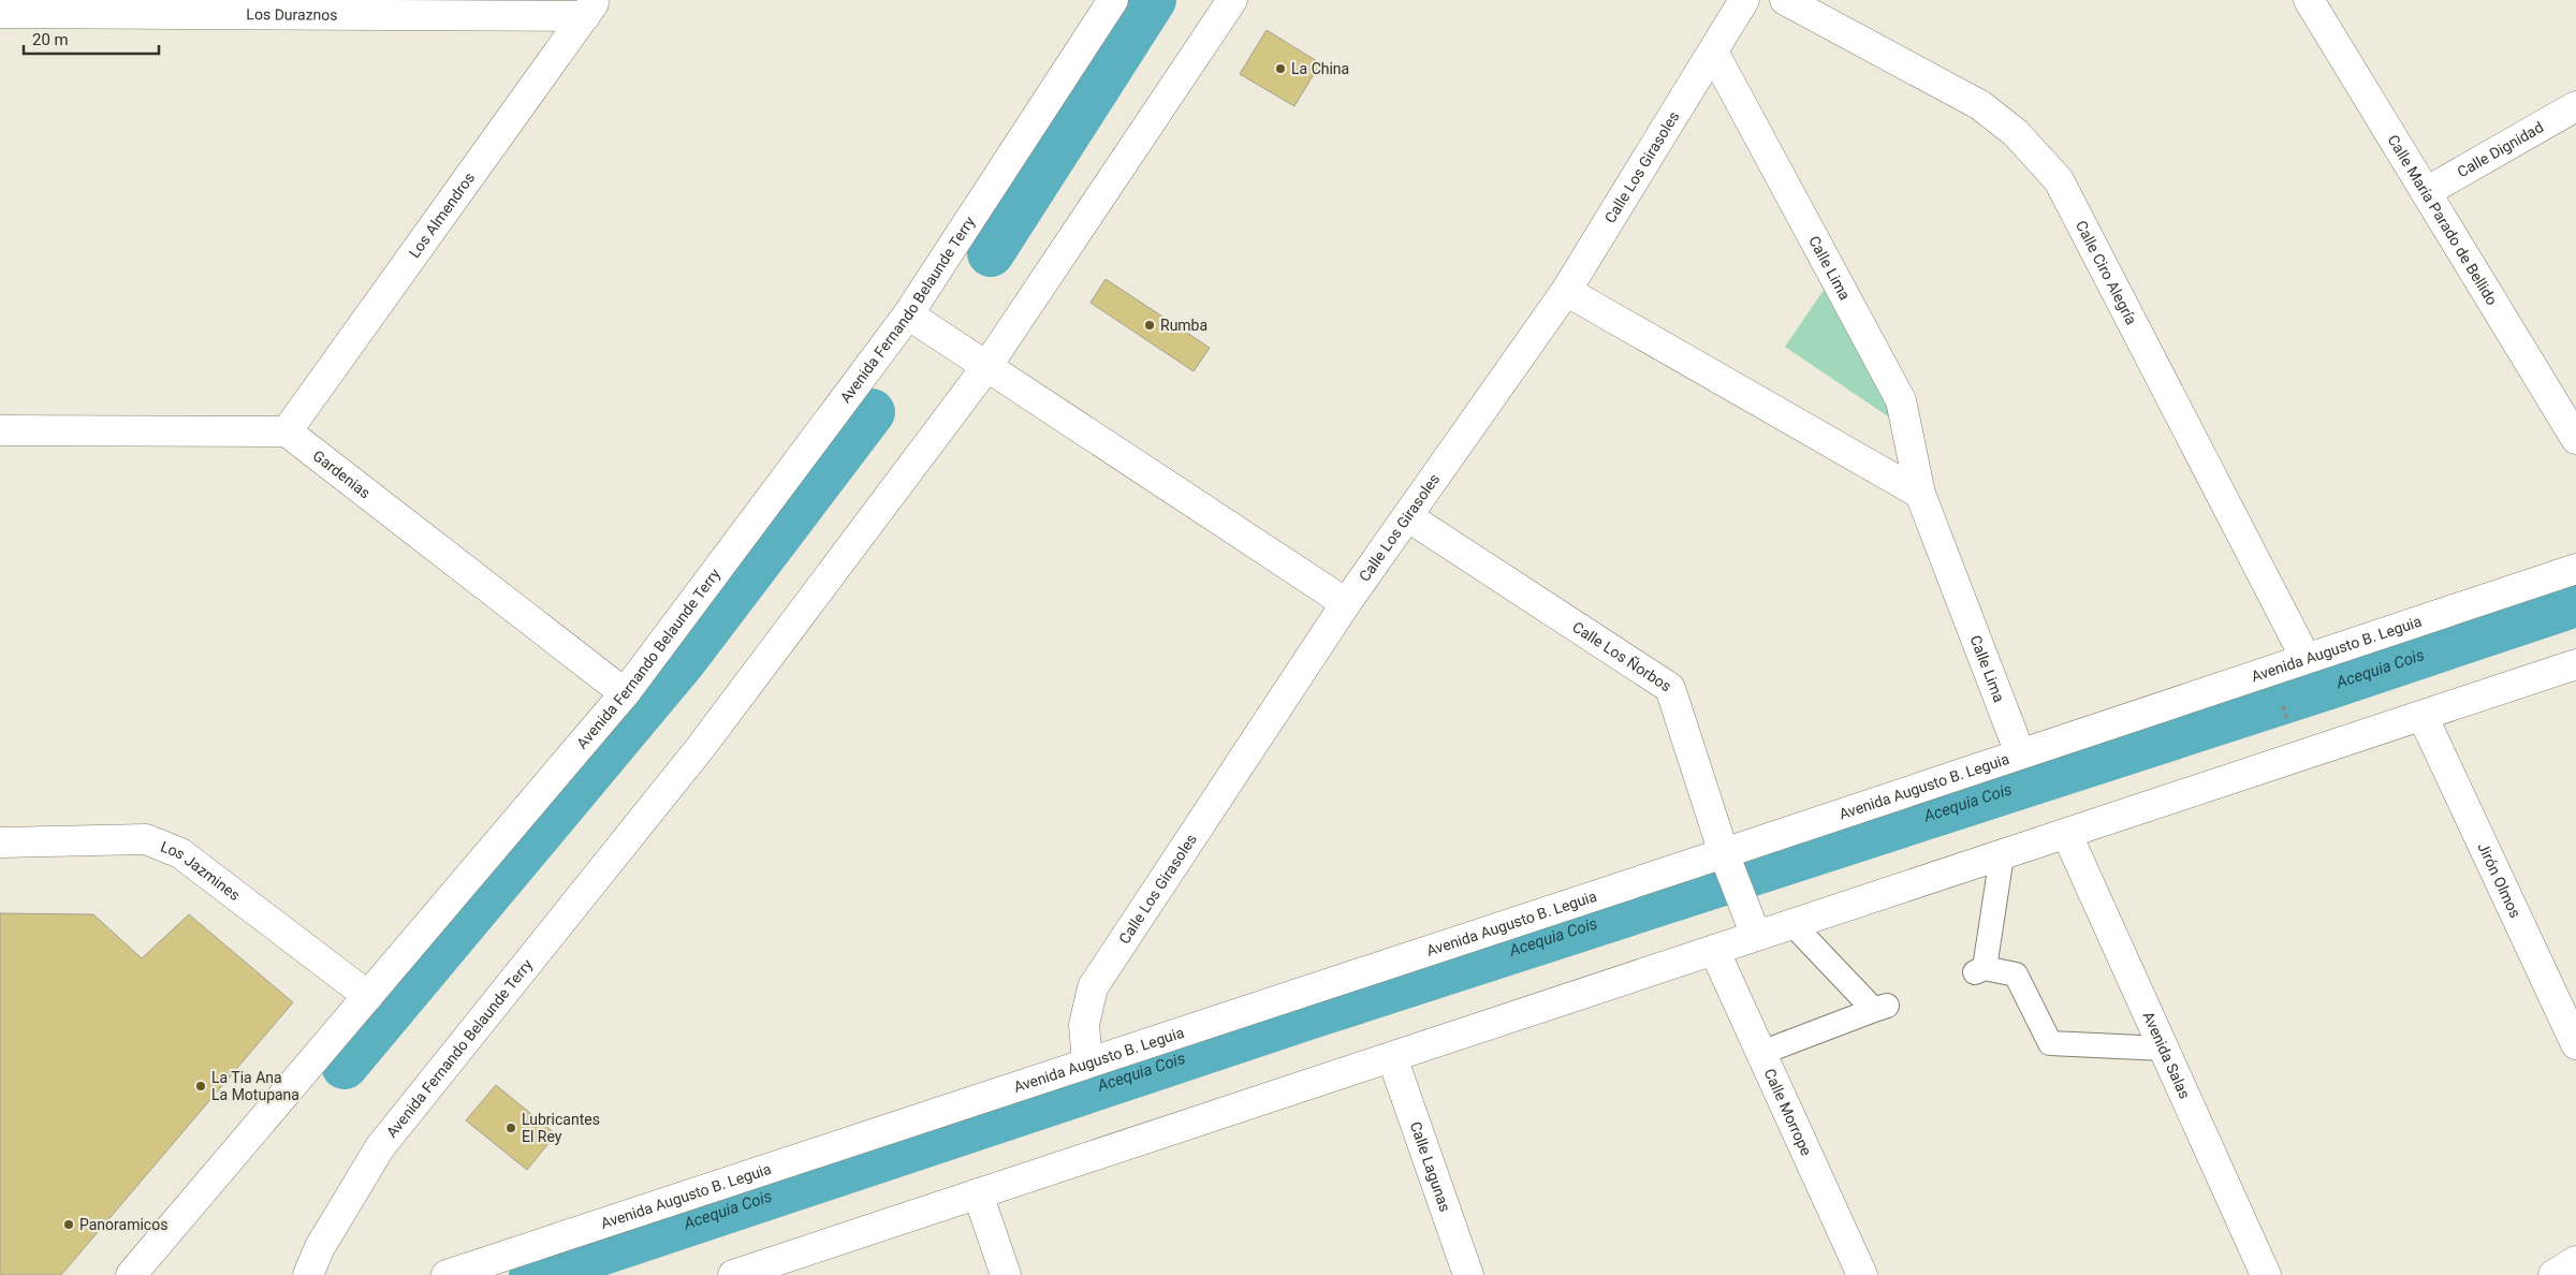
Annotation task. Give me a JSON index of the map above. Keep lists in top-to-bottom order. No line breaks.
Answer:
{"streets":{"street":["Los Duraznos","Calle Dignidad","Calle Los Girasoles","Los Almendros","Calle María Parado de Bellido","Calle Lima","Calle Ciro Alegría","Avenida Fernando Belaunde Terry","Gardenias","Avenida Augusto B. Leguia","Calle Los Ñorbos","Los Jazmines","Jirón Olmos","Avenida Salas","Calle Morrope","Calle Lagunas"]},"crossings":[["Los Duraznos","Los Almendros"],["Calle Dignidad","Calle María Parado de Bellido"],["Calle Los Girasoles","Calle Lima"],["Calle Los Girasoles","Avenida Augusto B. Leguia"],["Calle Los Girasoles","Calle Los Ñorbos"],["Los Almendros","Gardenias"],["Calle Lima","Avenida Augusto B. Leguia"],["Calle Ciro Alegría","Avenida Augusto B. Leguia"],["Avenida Fernando Belaunde Terry","Gardenias"],["Avenida Fernando Belaunde Terry","Los Jazmines"],["Avenida Augusto B. Leguia","Calle Los Ñorbos"]],"water":["Acequia Cois"],"places":["La China","Rumba","La Tia Ana La Motupana","Lubricantes El Rey","Panoramicos"],"scale_bar":"20 m"}
